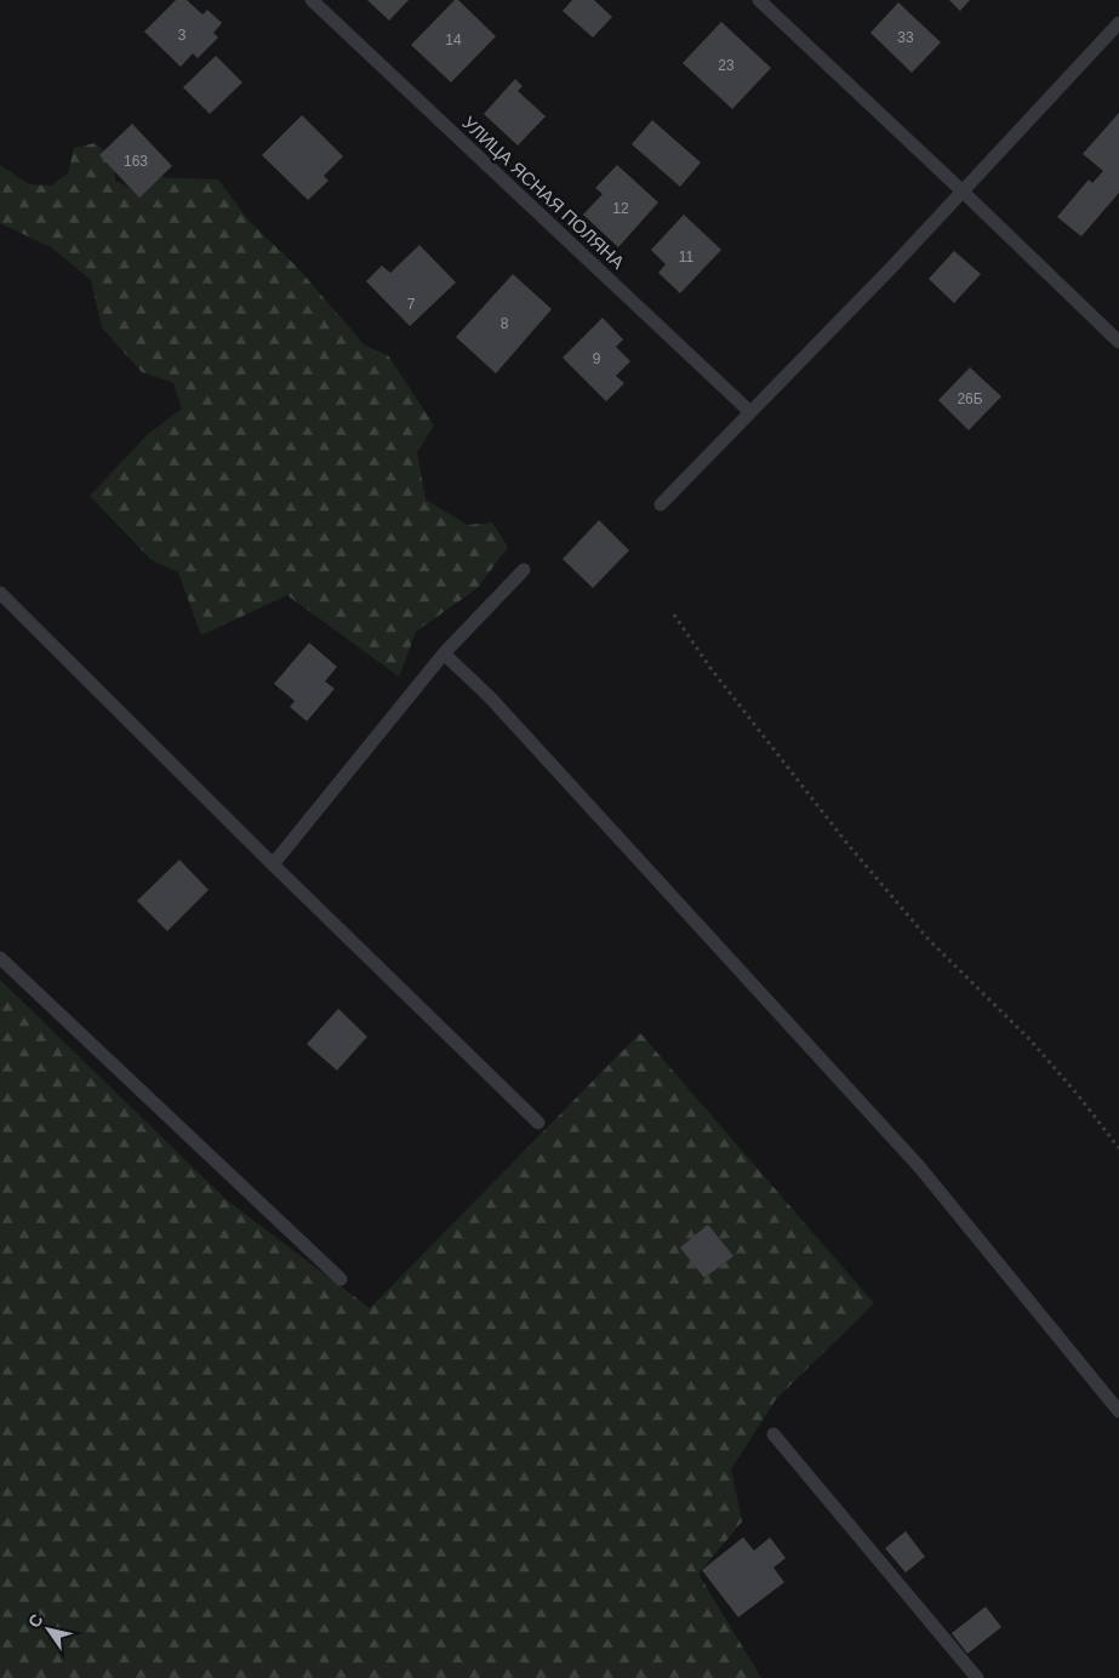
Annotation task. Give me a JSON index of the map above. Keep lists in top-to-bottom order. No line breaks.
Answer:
{"streets":{"lane":["УЛИЦА ЯСНАЯ ПОЛЯНА"]},"house_numbers":["3","33","14","23","163","12","11","7","8","9","26Б"],"north":"top left"}
